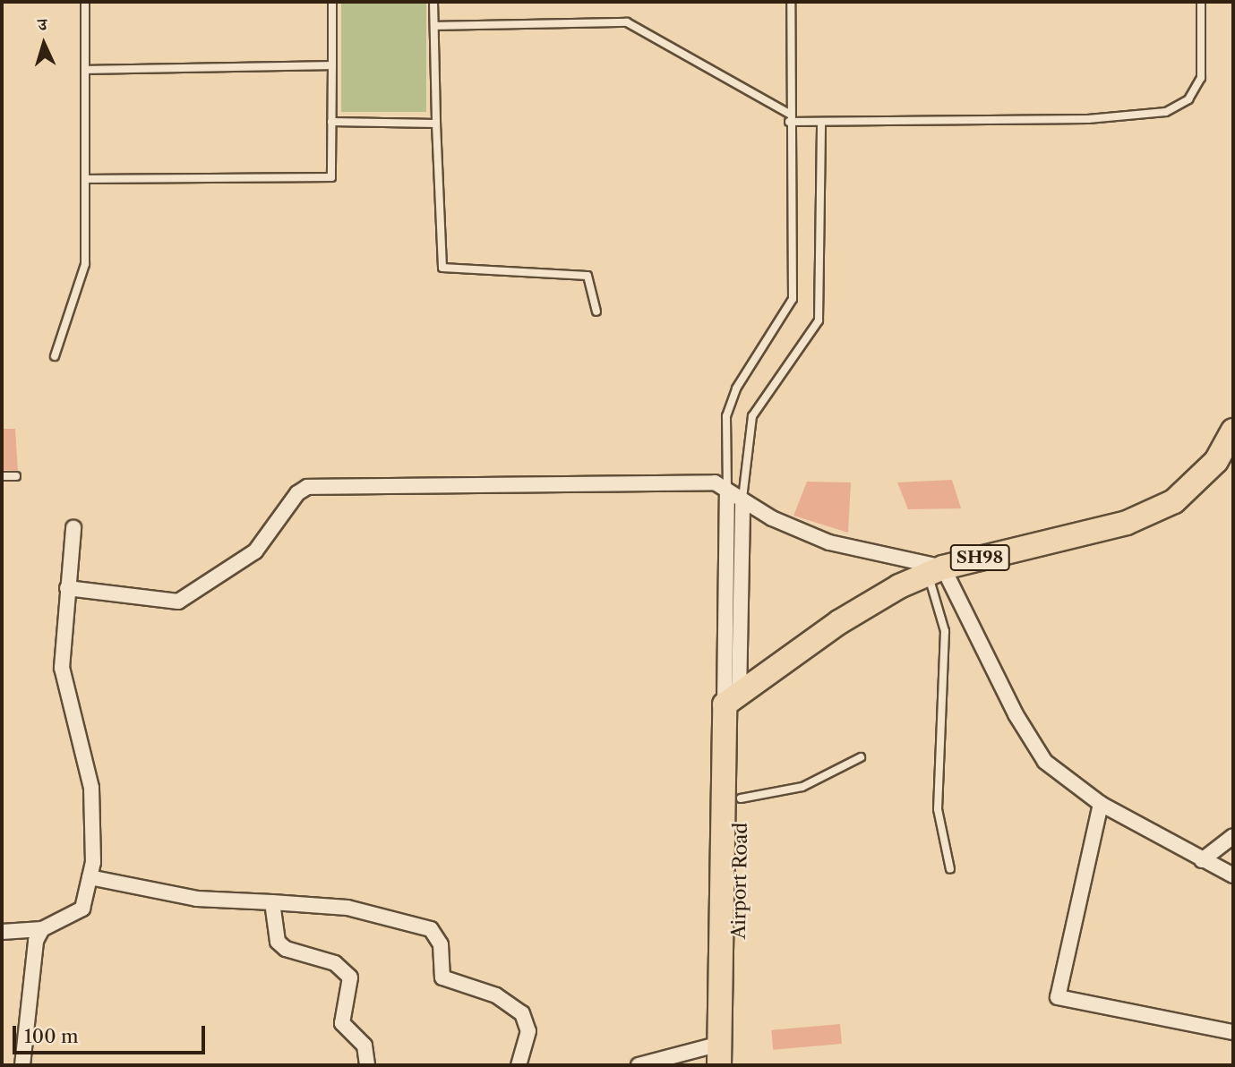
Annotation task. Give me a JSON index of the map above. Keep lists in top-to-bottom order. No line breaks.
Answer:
{"streets":{"main road":["SH98","Airport Road"]},"crossings":[["SH98","Airport Road"]],"scale_bar":"100 m","north":"top"}
